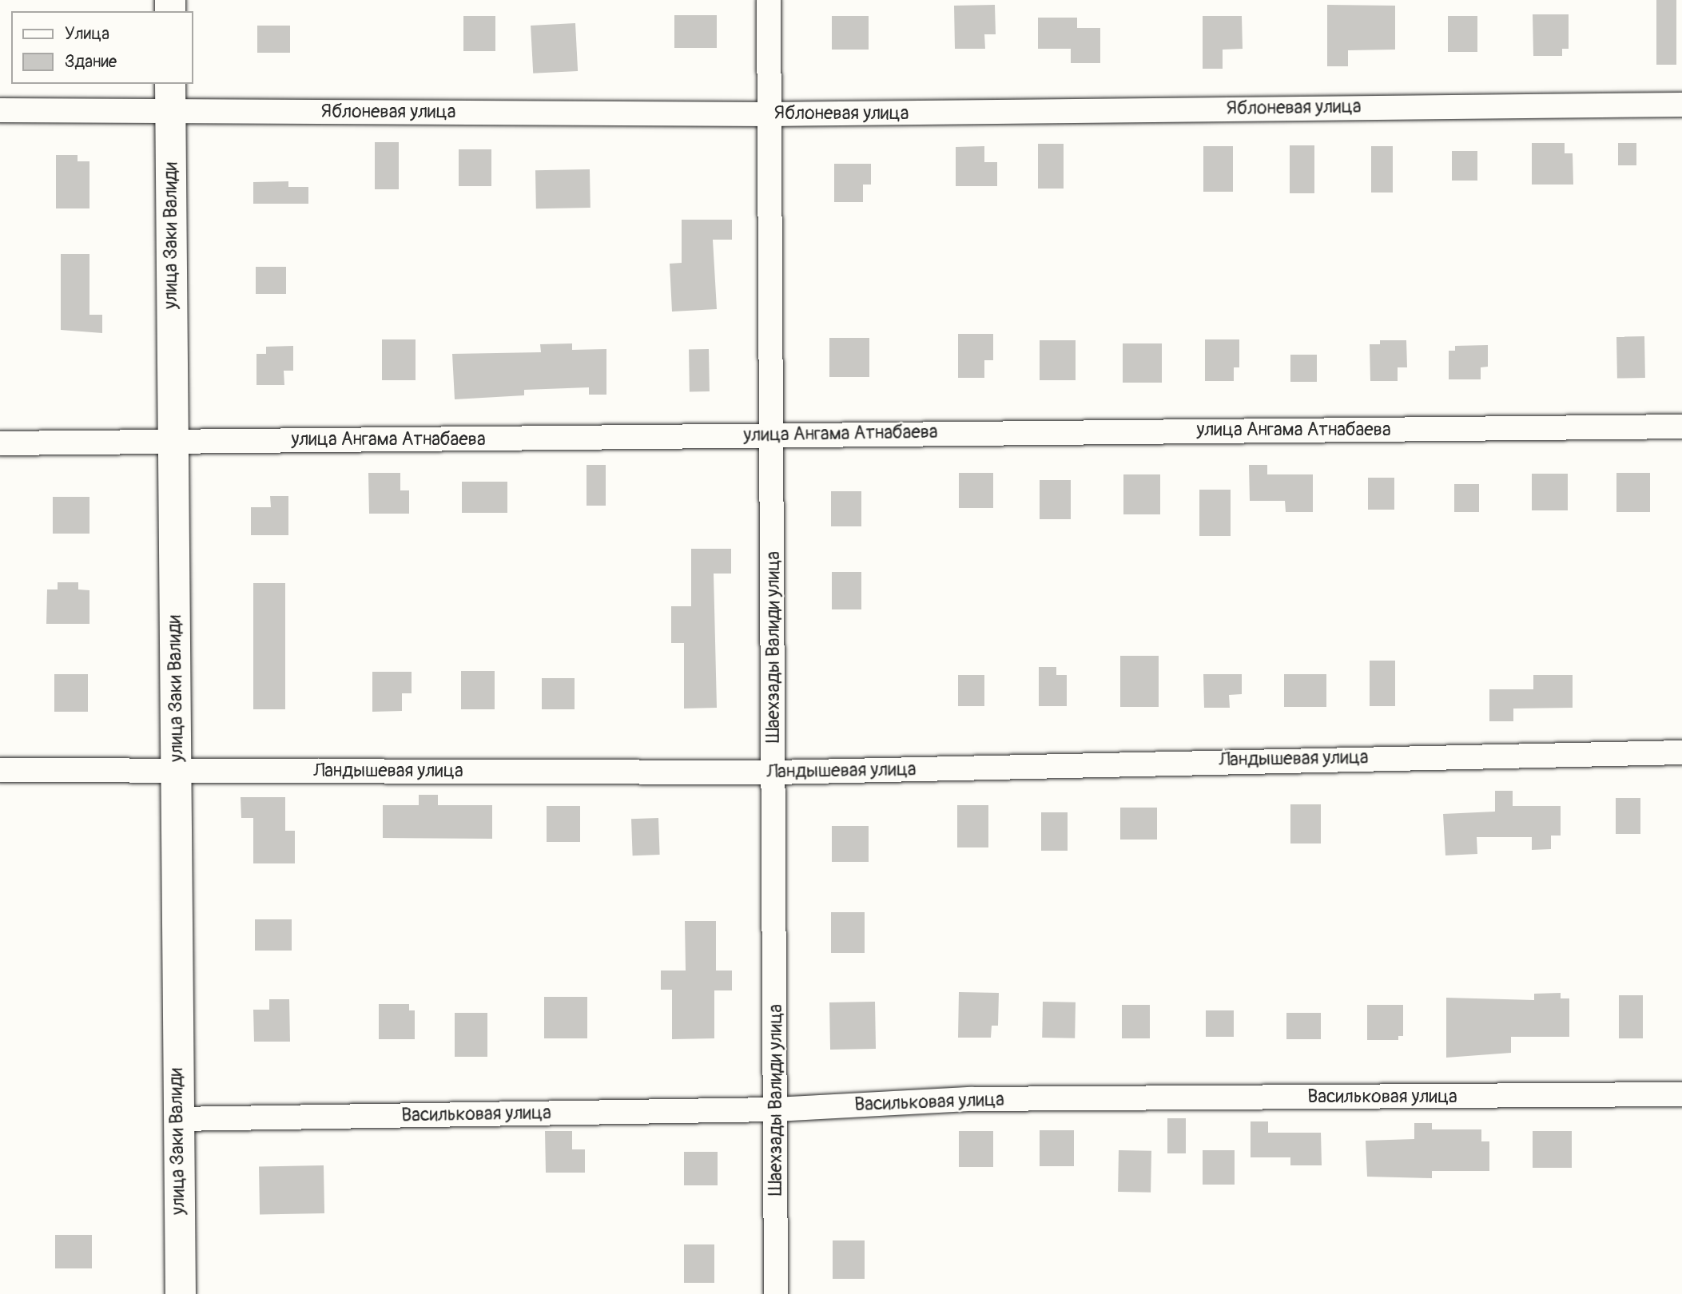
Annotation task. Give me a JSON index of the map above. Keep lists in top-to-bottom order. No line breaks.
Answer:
{"streets":{"street":["Яблоневая улица","улица Заки Валиди","улица Ангама Атнабаева","Шаехзады Валиди улица","Ландышевая улица","Васильковая улица"]},"crossings":[["Яблоневая улица","улица Заки Валиди"],["Яблоневая улица","Шаехзады Валиди улица"],["улица Заки Валиди","улица Ангама Атнабаева"],["улица Заки Валиди","Ландышевая улица"],["улица Заки Валиди","Васильковая улица"],["улица Ангама Атнабаева","Шаехзады Валиди улица"],["Шаехзады Валиди улица","Ландышевая улица"],["Шаехзады Валиди улица","Васильковая улица"]],"legend":["Улица","Здание"]}
